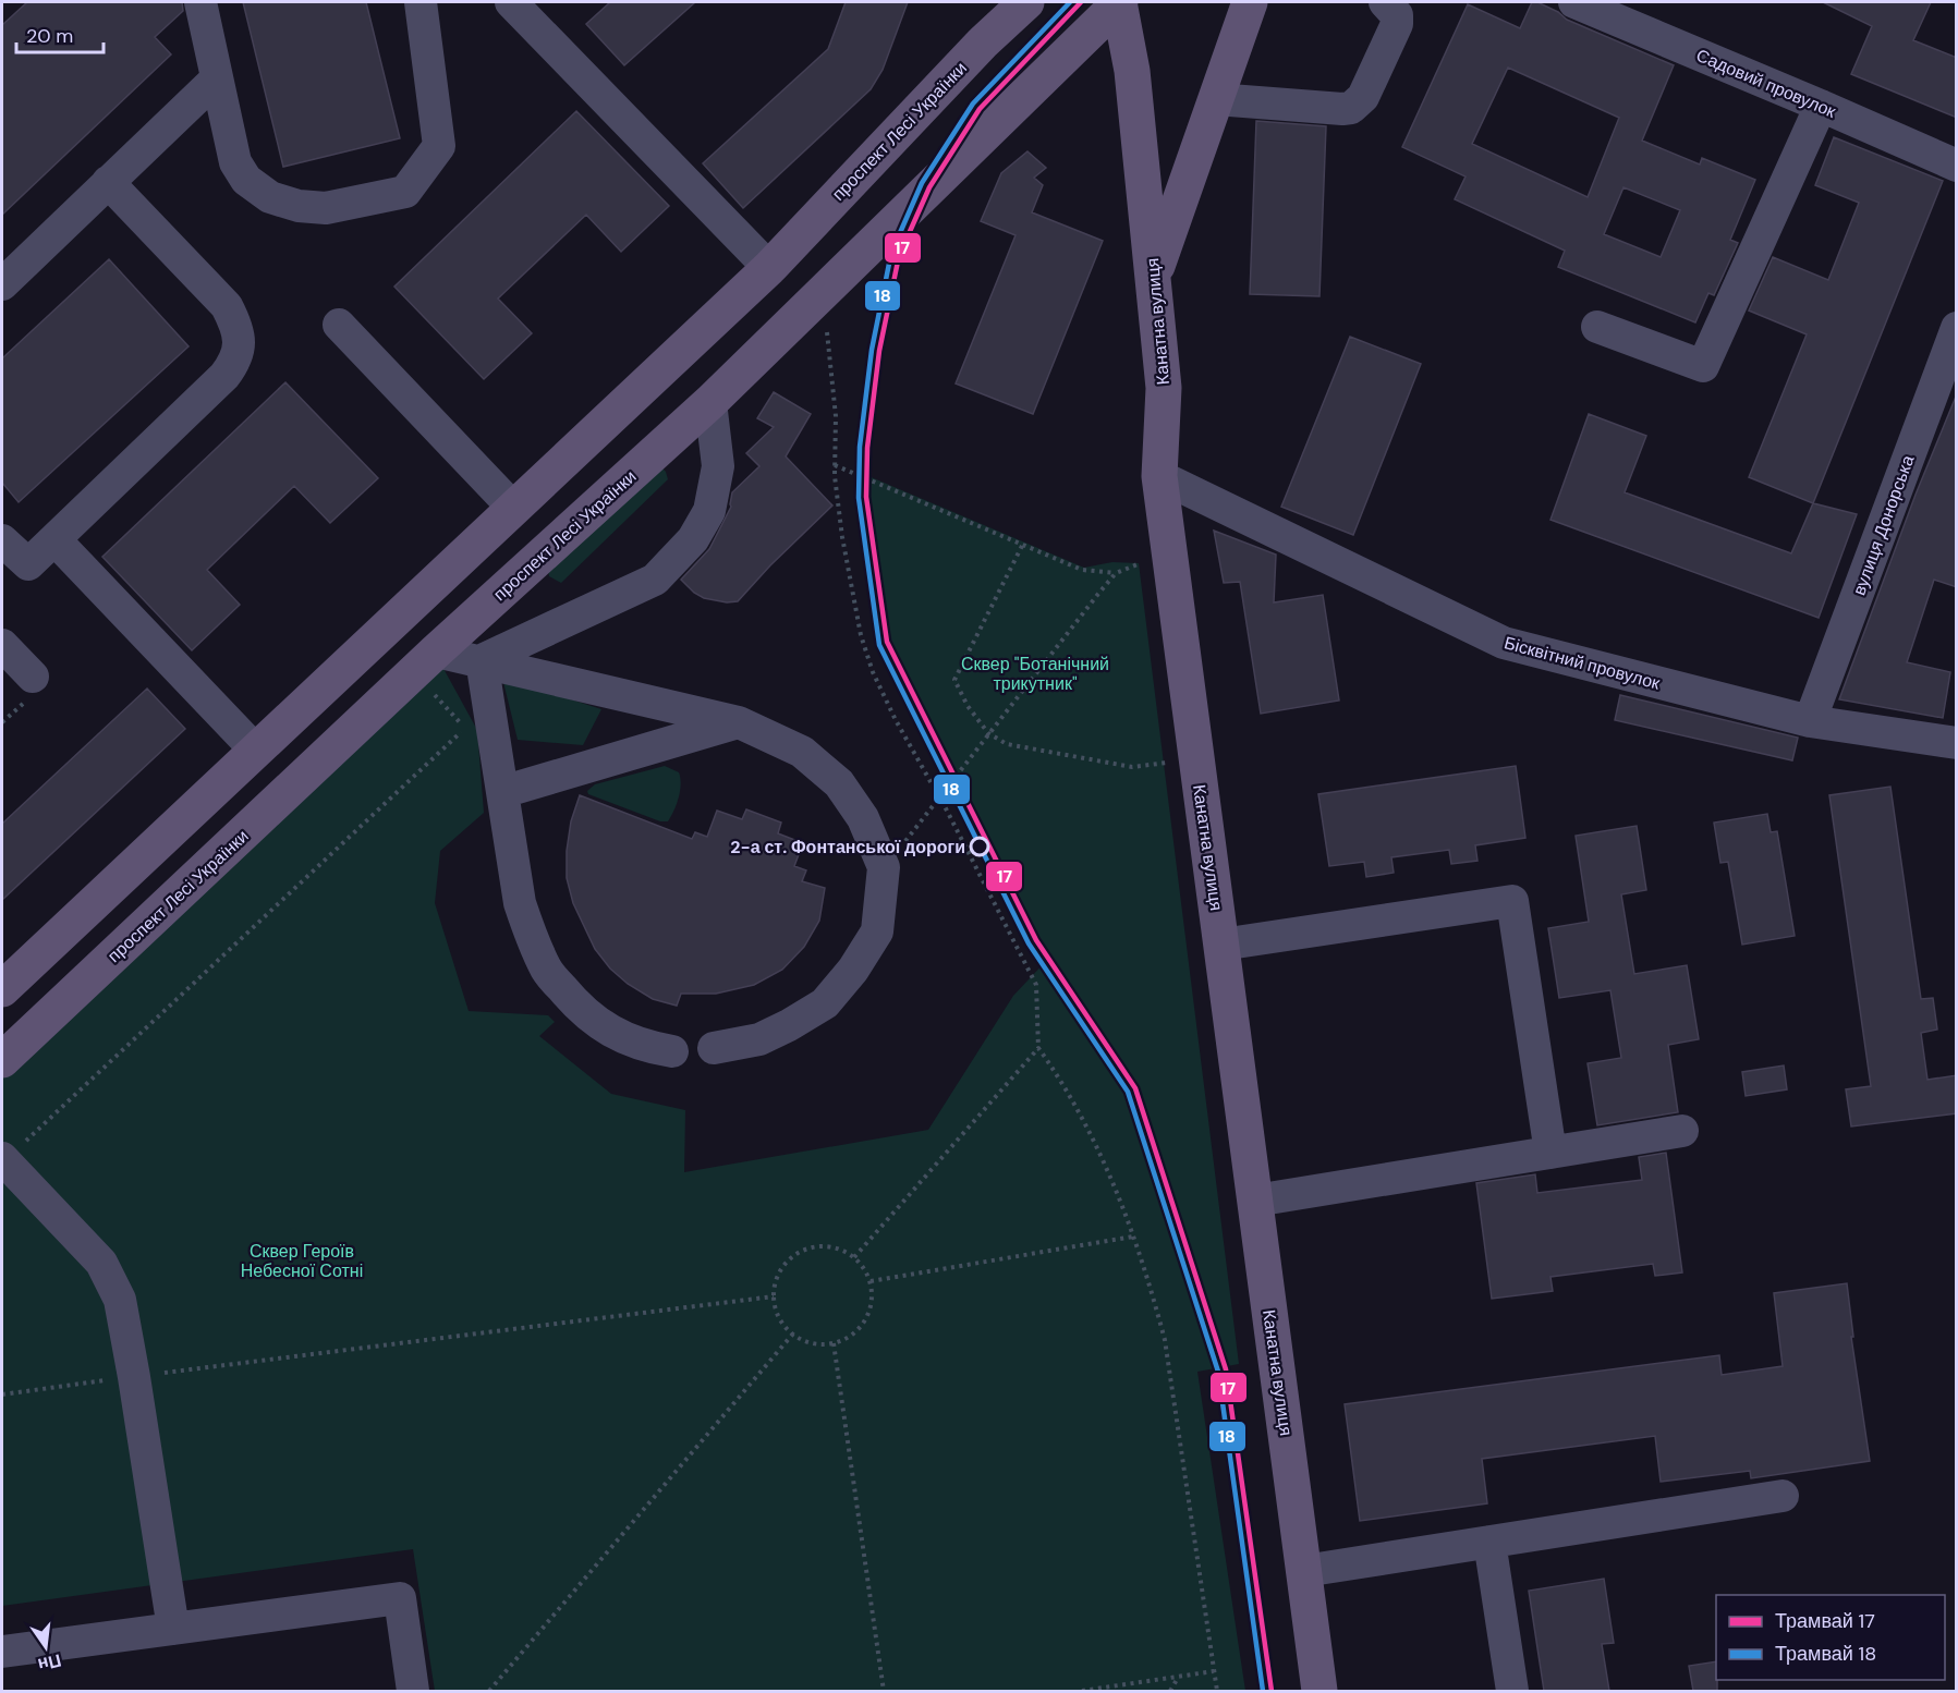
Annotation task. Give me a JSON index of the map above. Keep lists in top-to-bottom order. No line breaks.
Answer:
{"streets":{"main road":["проспект Лесі Українки","Канатна вулиця"],"street":["Садовий провулок","вулиця Донорська","Бісквітний провулок"]},"crossings":[["проспект Лесі Українки","Канатна вулиця"],["Канатна вулиця","Бісквітний провулок"],["вулиця Донорська","Бісквітний провулок"]],"parks":["Сквер \"Ботанічний трикутник\"","Сквер Героїв Небесної Сотні"],"places":["2-а ст. Фонтанської дороги"],"lines":["tram line 17","tram line 18"],"legend":["Трамвай 17","Трамвай 18"],"scale_bar":"20 m","north":"bottom"}
